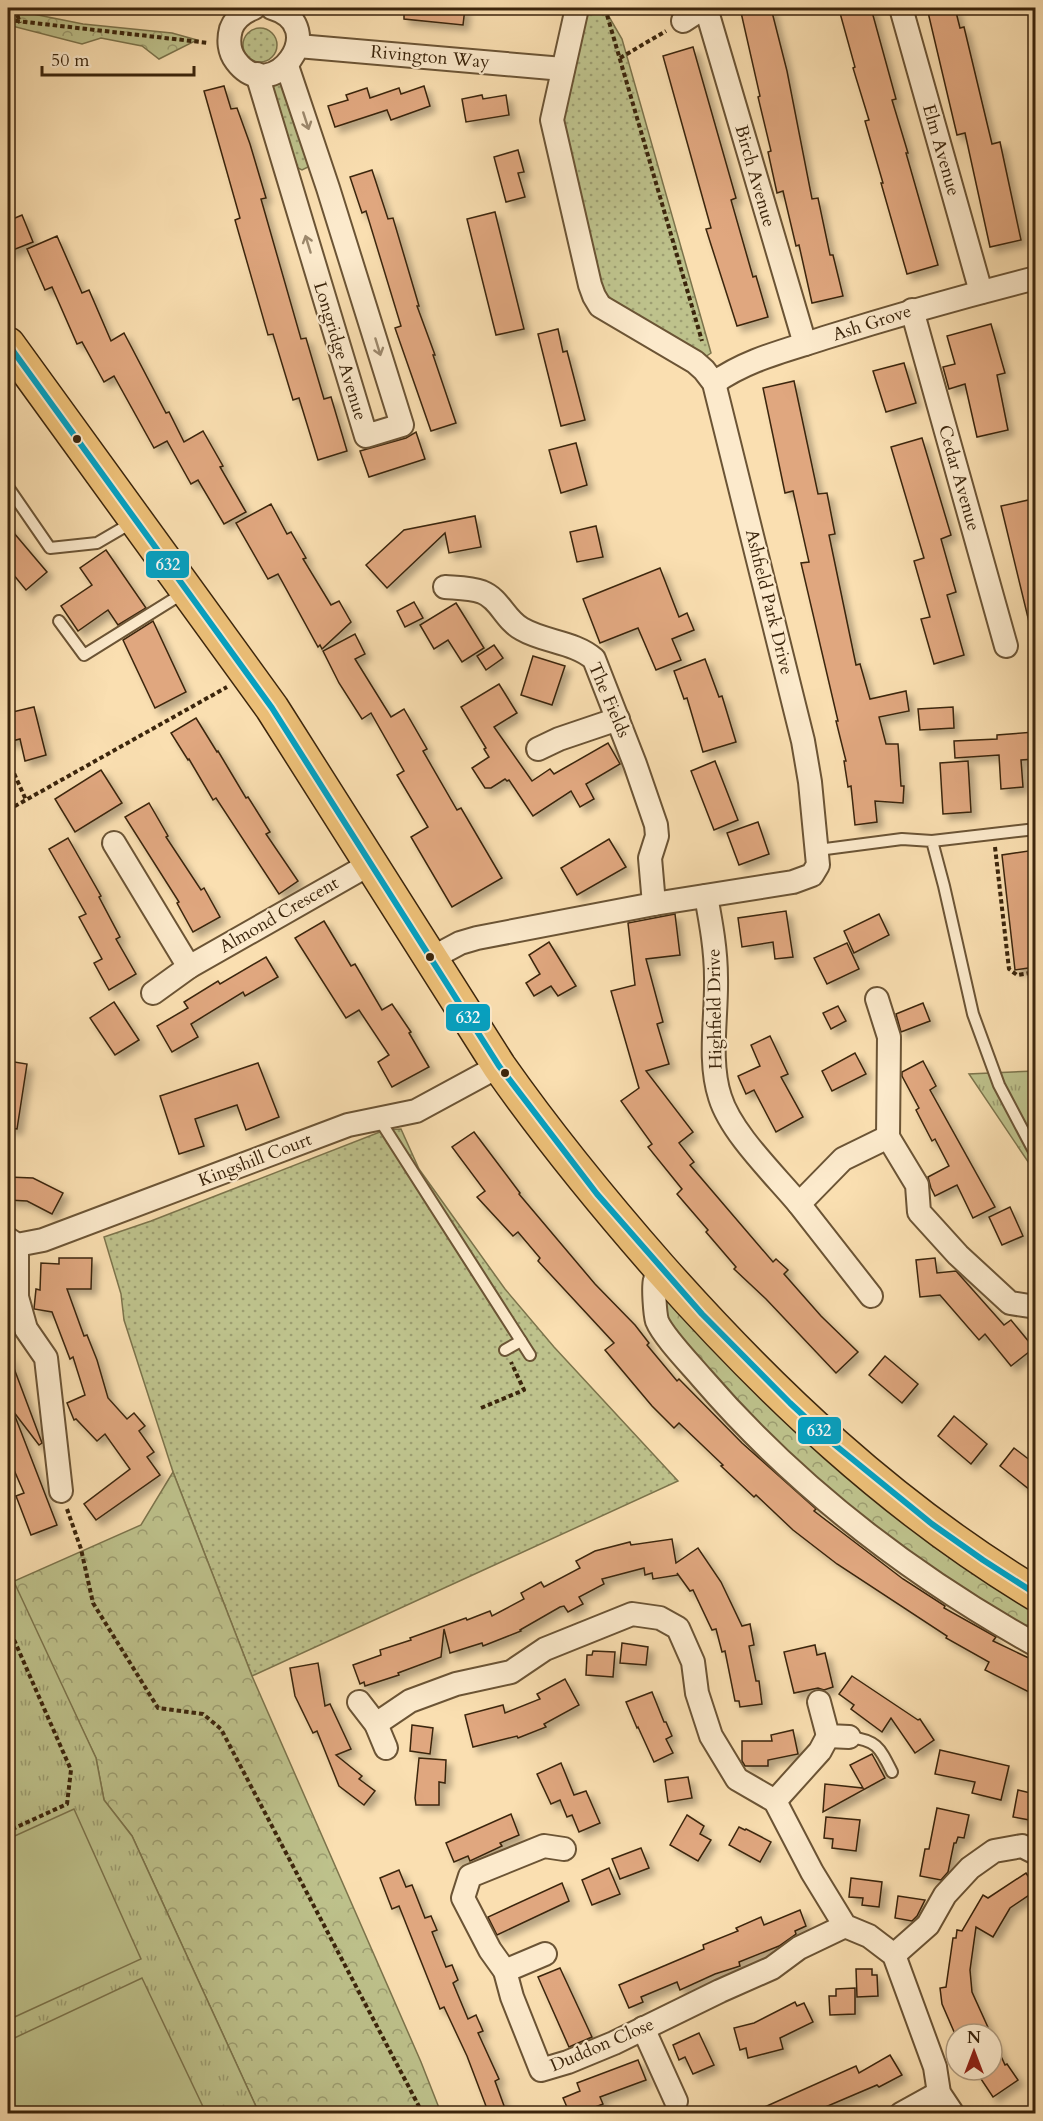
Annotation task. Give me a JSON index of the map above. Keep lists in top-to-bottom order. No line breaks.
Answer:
{"streets":{"street":["Rivington Way","Elm Avenue","Birch Avenue","Ash Grove","Longridge Avenue","Cedar Avenue","Ashfield Park Drive","The Fields","Almond Crescent","Highfield Drive","Kingshill Court","Duddon Close"]},"crossings":[["Elm Avenue","Ash Grove"],["Birch Avenue","Ash Grove"],["Ash Grove","Cedar Avenue"],["Ash Grove","Ashfield Park Drive"],["Ashfield Park Drive","The Fields"],["Ashfield Park Drive","Highfield Drive"]],"lines":["transit line 632"],"scale_bar":"50 m","north":"top"}
